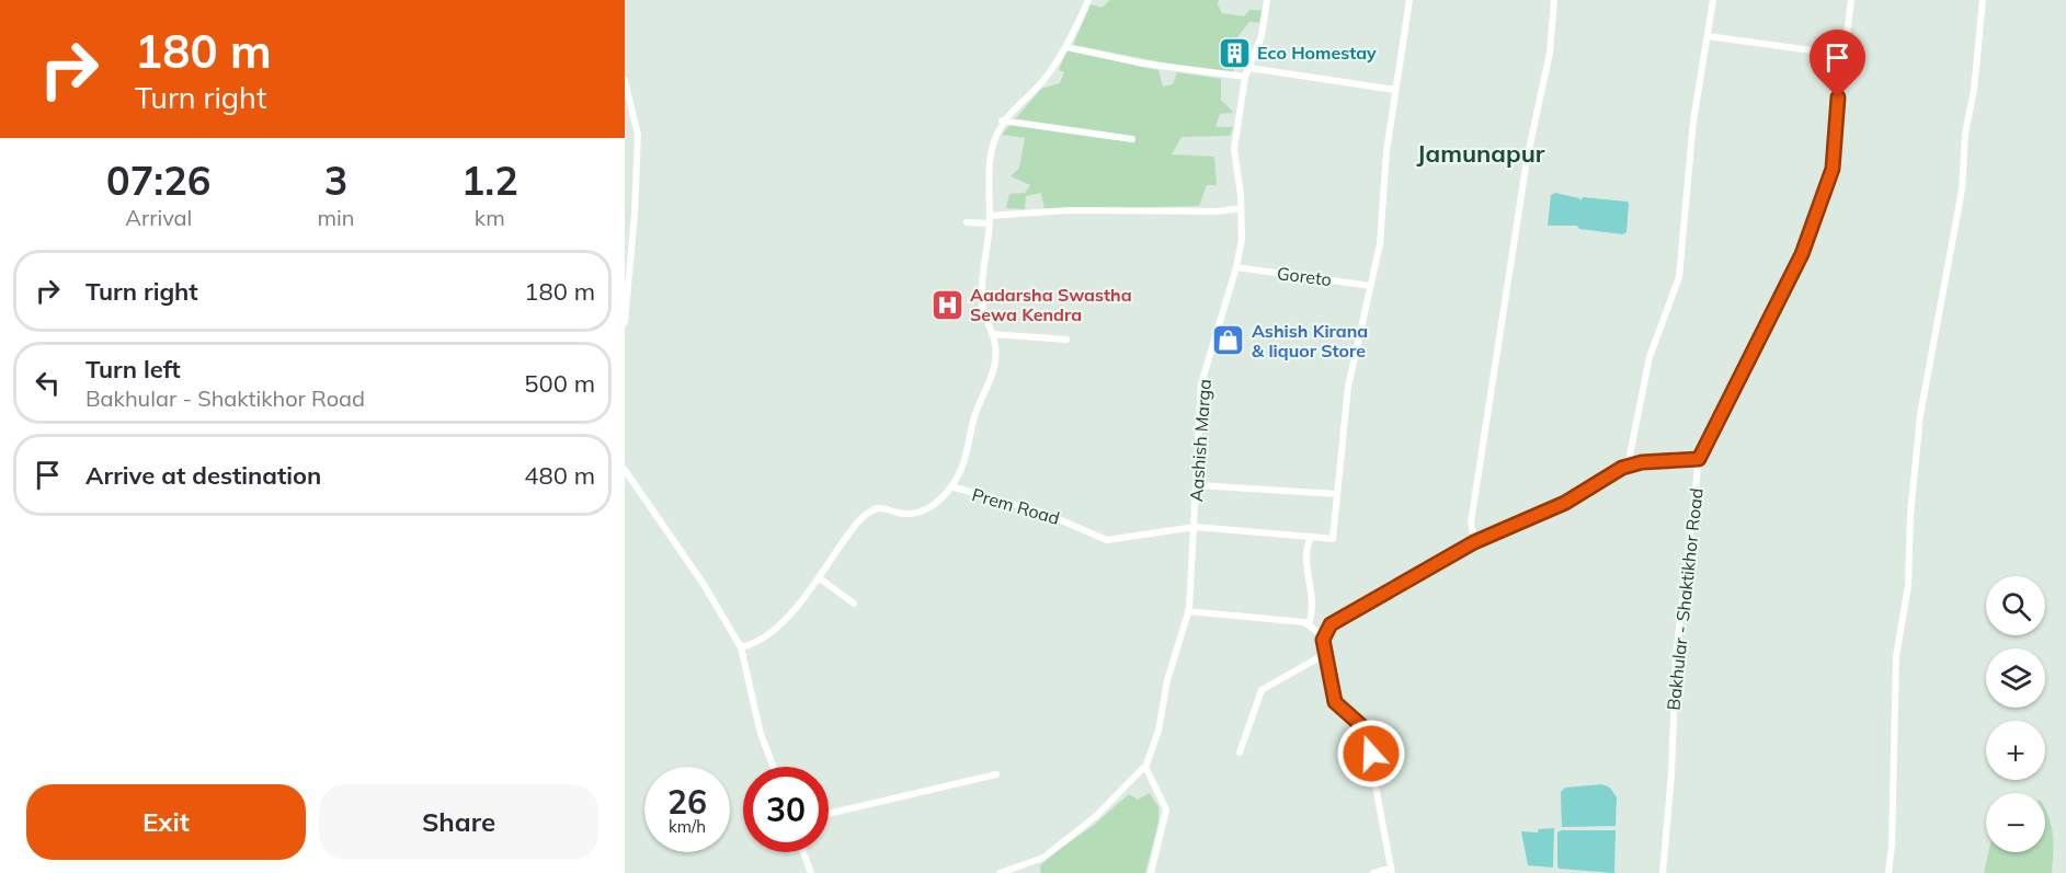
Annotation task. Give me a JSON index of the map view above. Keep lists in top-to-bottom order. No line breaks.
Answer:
{"streets":{"street":["Goreto","Aashish Marga","Prem Road","Bakhular - Shaktikhor Road"]},"crossings":[["Goreto","Aashish Marga"],["Aashish Marga","Prem Road"]],"districts":["Jamunapur"],"places":{"building":["Eco Homestay"],"hospital":["Aadarsha Swastha Sewa Kendra"],"shop":["Ashish Kirana & liquor Store"]},"page":{"turn":["180 m","Turn right"],"eta":["07:26","Arrival","3","min","1.2","km"],"list":[{"name":"Turn right","value":"180 m"},{"name":"Turn left","note":"Bakhular - Shaktikhor Road","value":"500 m"},{"name":"Arrive at destination","value":"480 m"}],"map_buttons":["+","−"],"speed":"26 km/h","limit":"30","buttons":["Exit","Share"]}}
